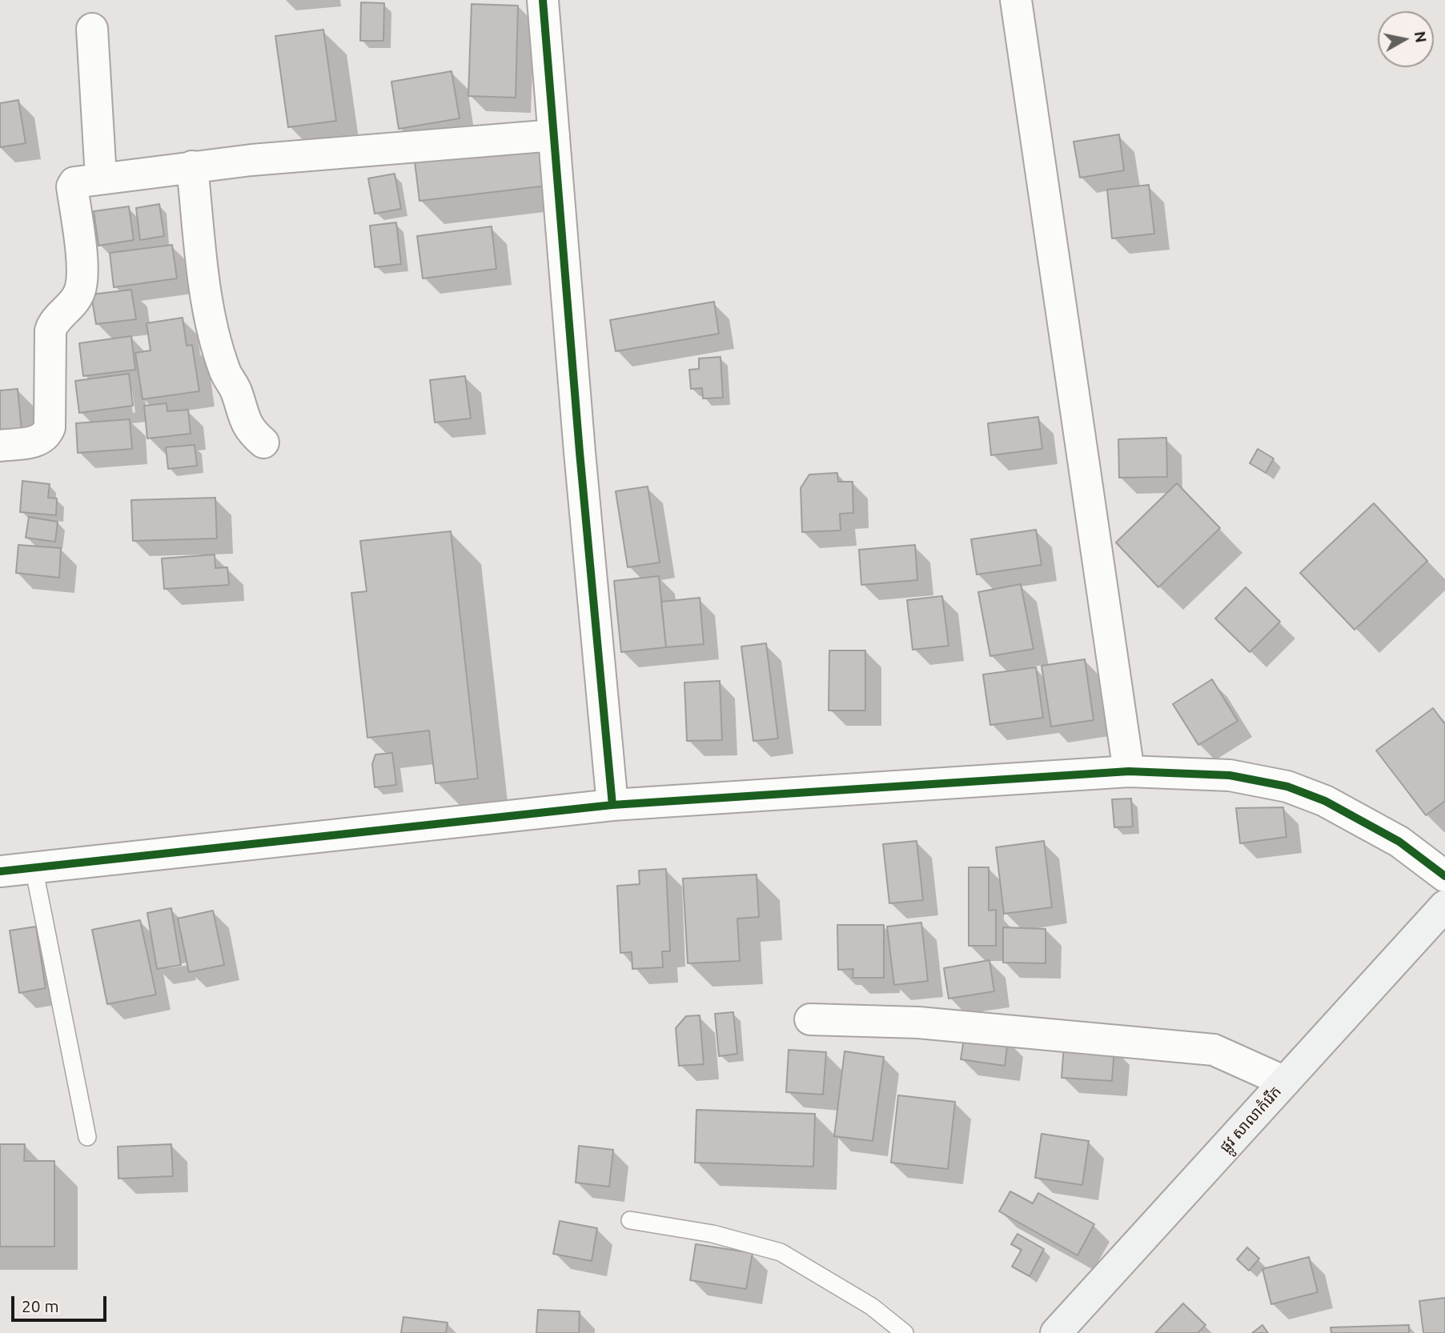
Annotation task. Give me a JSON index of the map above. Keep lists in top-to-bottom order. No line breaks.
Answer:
{"streets":{"street":["ផ្លូវ សាលាកំរើក"]},"scale_bar":"20 m","north":"right"}
